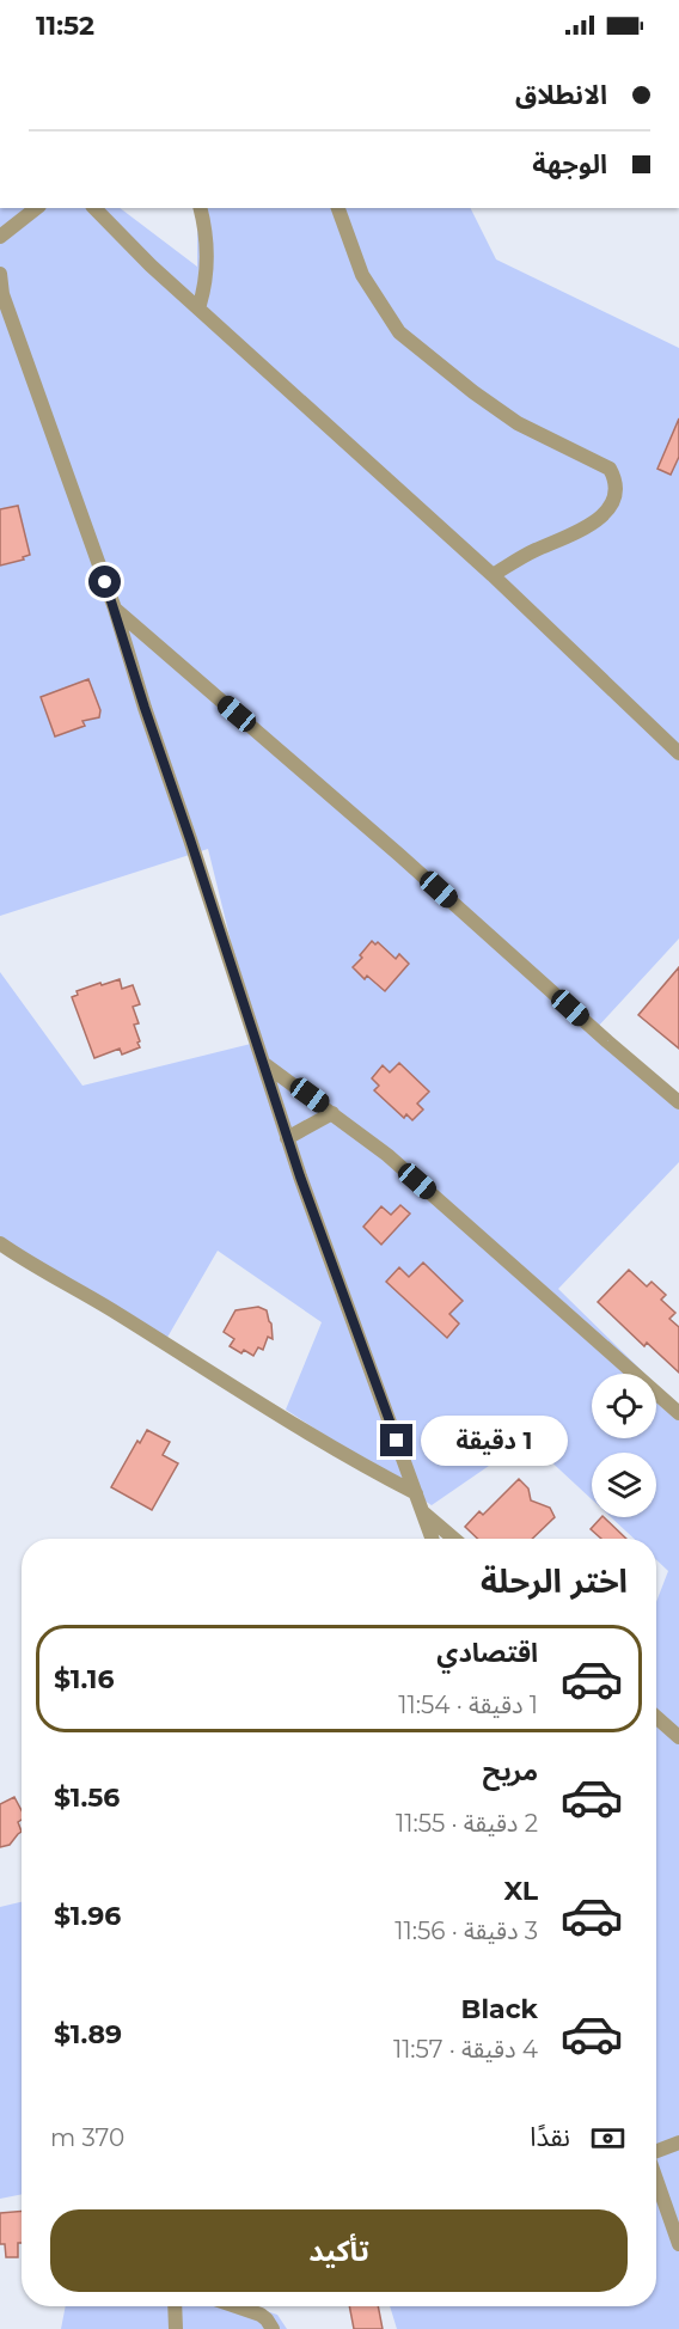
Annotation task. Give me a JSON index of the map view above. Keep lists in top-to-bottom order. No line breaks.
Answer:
{"page":{"status":"11:52","banner":["الانطلاق","الوجهة"],"bubble":"1 دقيقة","heading":"اختر الرحلة","list":[{"name":"اقتصادي","note":"1 دقيقة · 11:54","value":"$1.16"},{"name":"مريح","note":"2 دقيقة · 11:55","value":"$1.56"},{"name":"XL","note":"3 دقيقة · 11:56","value":"$1.96"},{"name":"Black","note":"4 دقيقة · 11:57","value":"$1.89"}],"pay":["نقدًا","370 m"],"buttons":"تأكيد"}}
